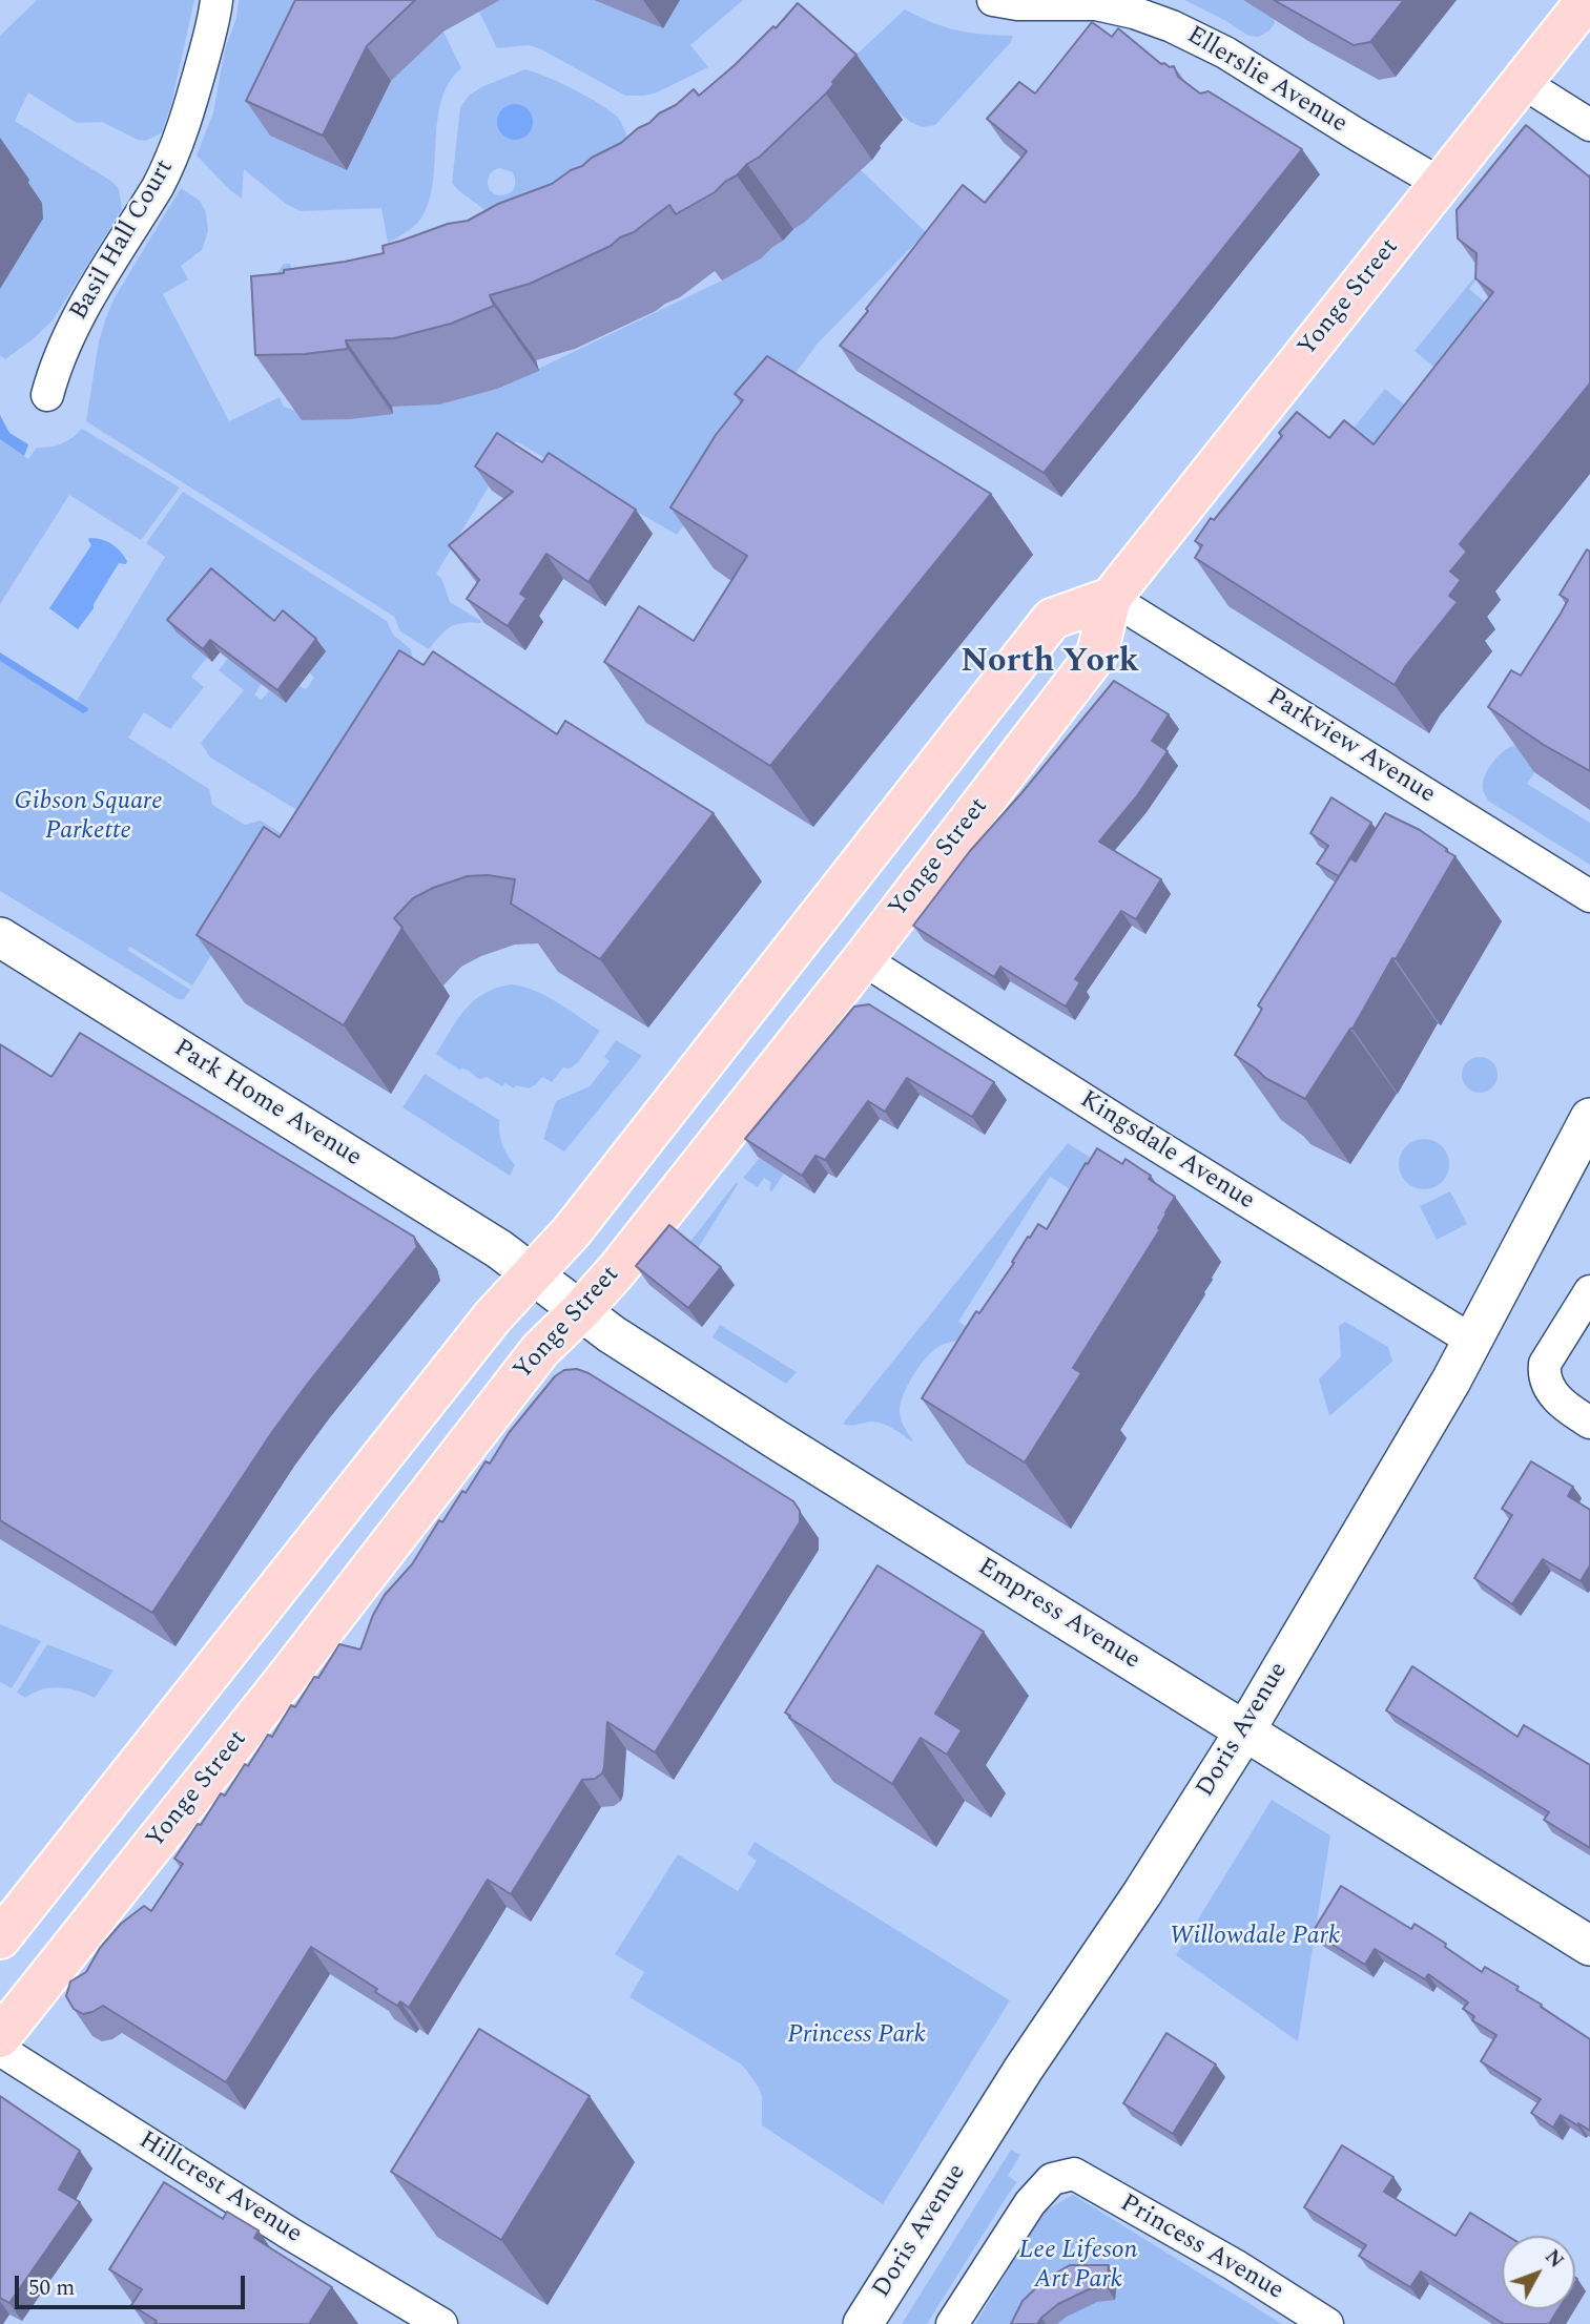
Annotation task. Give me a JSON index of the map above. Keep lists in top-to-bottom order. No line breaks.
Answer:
{"streets":{"main road":["Yonge Street"],"street":["Ellerslie Avenue","Basil Hall Court","Parkview Avenue","Park Home Avenue","Kingsdale Avenue","Empress Avenue","Doris Avenue","Hillcrest Avenue","Princess Avenue"]},"crossings":[["Ellerslie Avenue","Yonge Street"],["Yonge Street","Parkview Avenue"],["Yonge Street","Kingsdale Avenue"],["Yonge Street","Empress Avenue"],["Park Home Avenue","Empress Avenue"],["Kingsdale Avenue","Doris Avenue"],["Empress Avenue","Doris Avenue"]],"districts":["North York"],"parks":["Gibson Square Parkette","Willowdale Park","Princess Park","Lee Lifeson Art Park"],"scale_bar":"50 m","north":"top right"}
